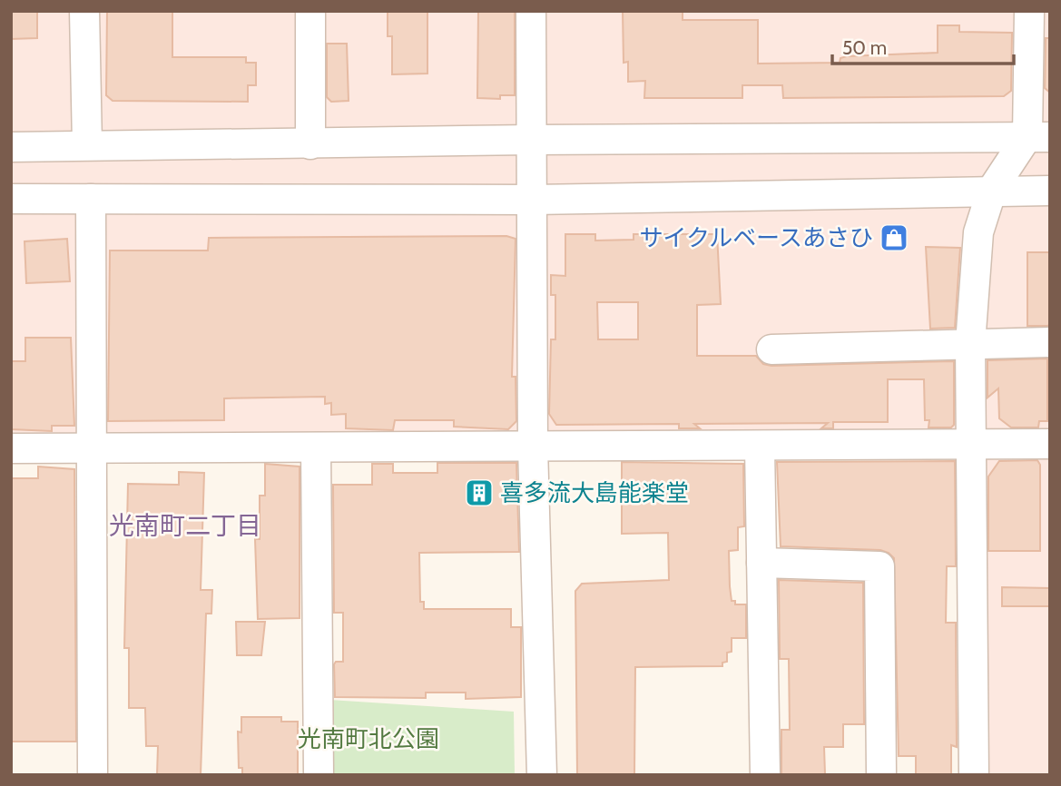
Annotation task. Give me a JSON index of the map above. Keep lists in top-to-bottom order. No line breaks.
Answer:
{"districts":["光南町二丁目"],"parks":["光南町北公園"],"places":{"shop":["サイクルベースあさひ"],"building":["喜多流大島能楽堂"]},"scale_bar":"50 m"}
